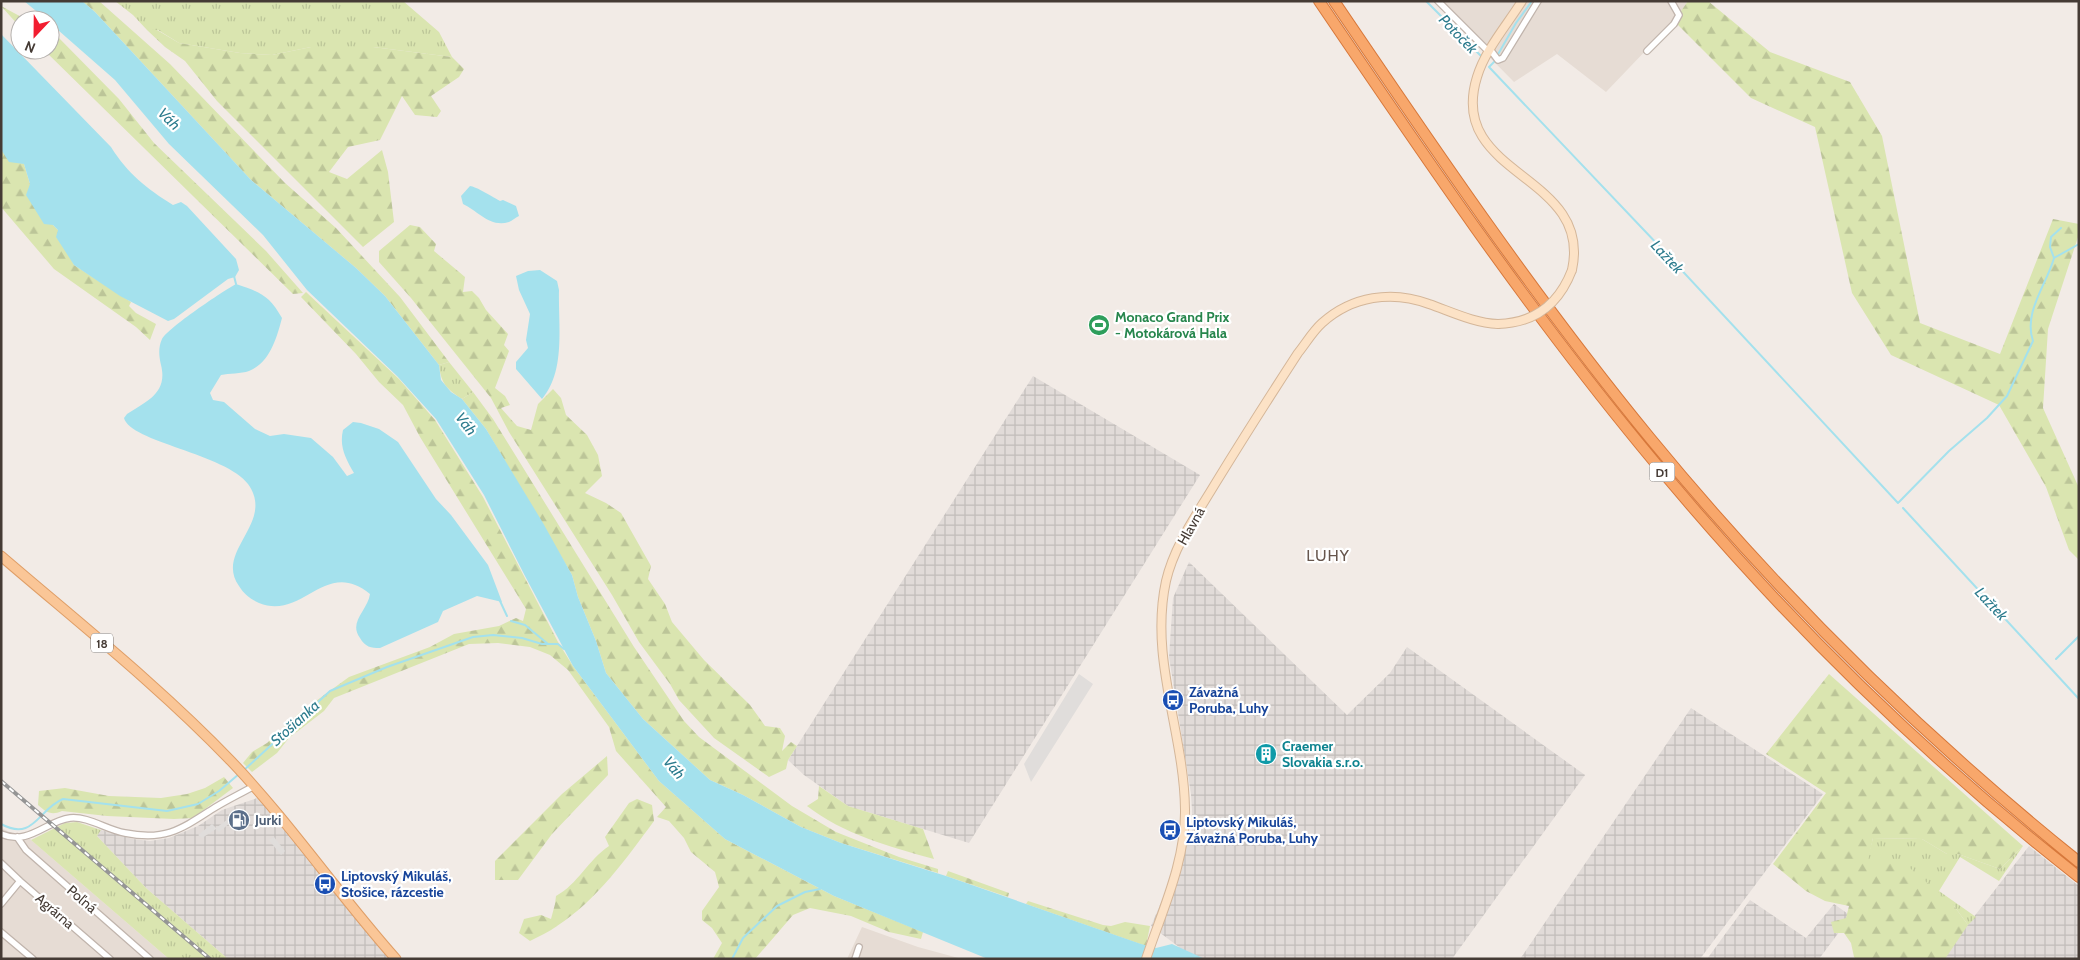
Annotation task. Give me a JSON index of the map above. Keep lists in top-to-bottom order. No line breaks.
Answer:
{"streets":{"highway":["D1"],"main road":["18"],"street":["Hlavná","Poľná","Agrárna"]},"districts":["LUHY"],"water":["Potoček","Váh","Lažtek","Stošianka"],"places":{"sports":["Monaco Grand Prix - Motokárová Hala"],"bus stop":["Závažná Poruba, Luhy","Liptovský Mikuláš, Závažná Poruba, Luhy","Liptovský Mikuláš, Stošice, rázcestie"],"building":["Craemer Slovakia s.r.o."],"fuel station":["Jurki"]},"north":"bottom"}
